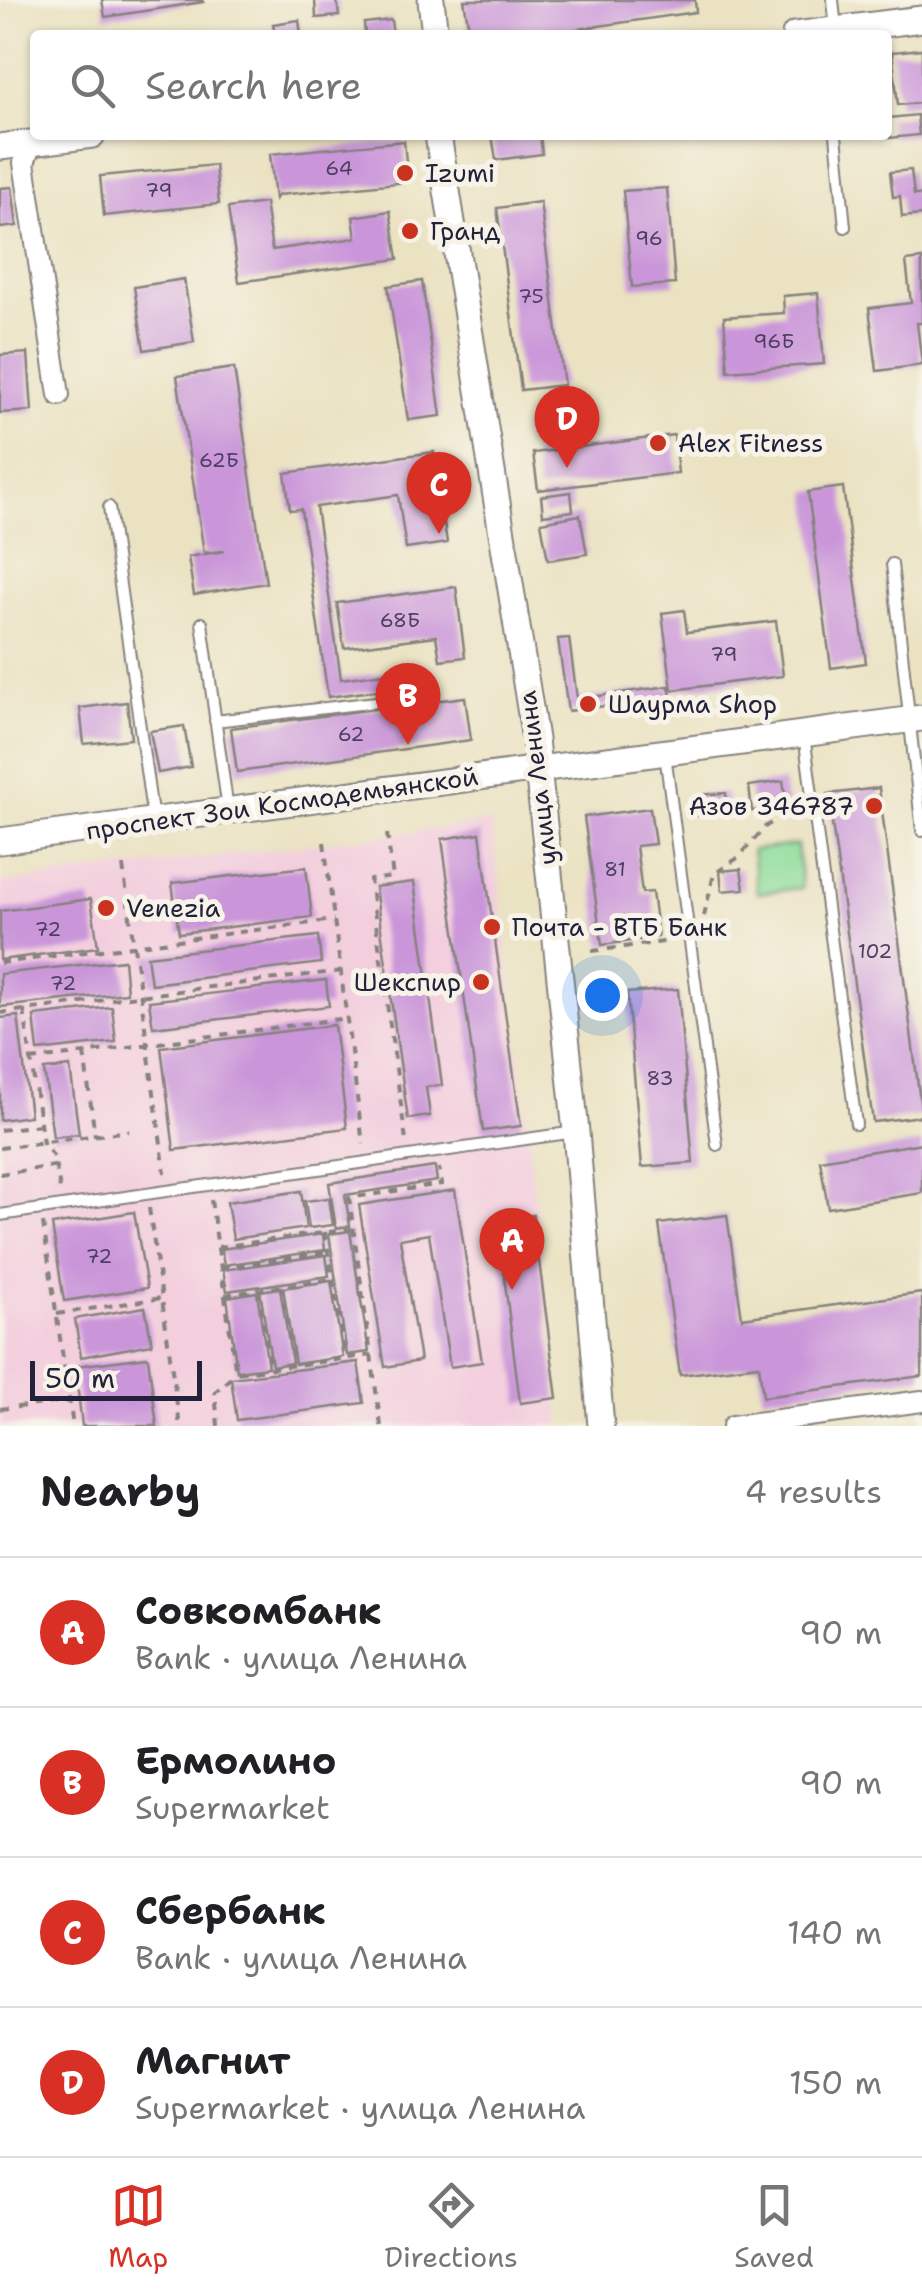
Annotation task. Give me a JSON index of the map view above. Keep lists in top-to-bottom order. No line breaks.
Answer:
{"streets":{"street":["улица Ленина","проспект Зои Космодемьянской"]},"crossings":[["улица Ленина","проспект Зои Космодемьянской"]],"places":["Izumi","Гранд","Alex Fitness","Шаурма Shop","Азов 346787","Venezia","Почта - ВТБ Банк","Шекспир"],"house_numbers":["64","79","96","75","96Б","62Б","68Б","79","62","81","72","102","72","83","72"],"scale_bar":"50 m","page":{"search":"Search here","pins":["D","C","B","A"],"scale":"50 m","heading":["Nearby","4 results"],"list":[{"mark":"A","name":"Совкомбанк","note":"Bank · улица Ленина","value":"90 m"},{"mark":"B","name":"Ермолино","note":"Supermarket","value":"90 m"},{"mark":"C","name":"Сбербанк","note":"Bank · улица Ленина","value":"140 m"},{"mark":"D","name":"Магнит","note":"Supermarket · улица Ленина","value":"150 m"}],"nav":["Map","Directions","Saved"]}}
